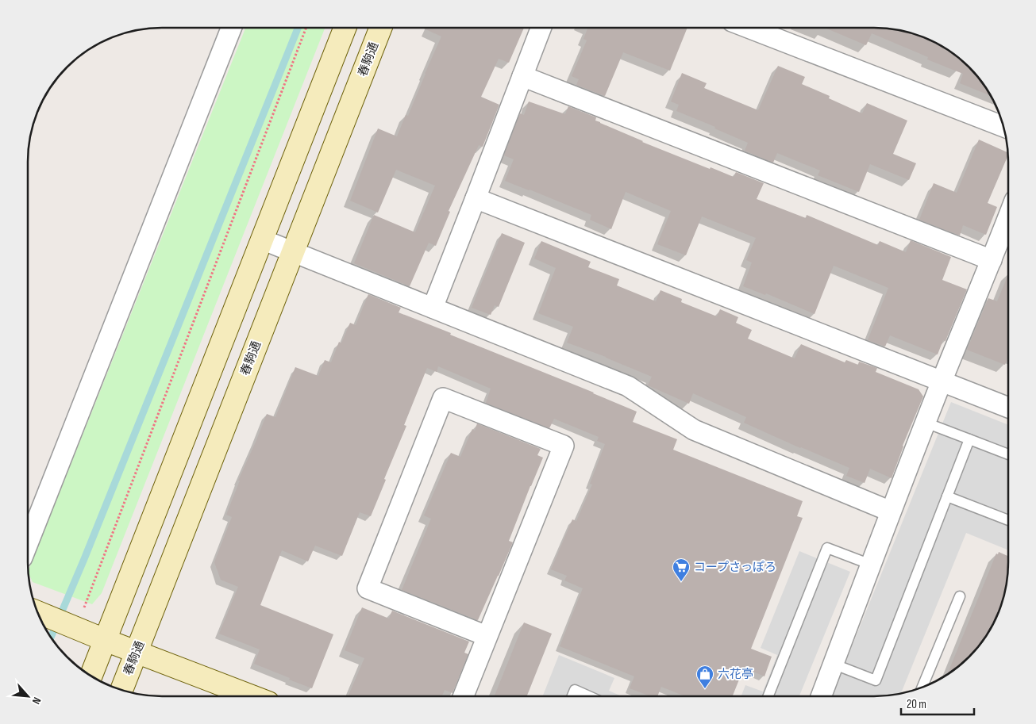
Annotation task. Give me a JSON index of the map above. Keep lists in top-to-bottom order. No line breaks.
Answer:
{"streets":{"street":["春駒通"]},"places":{"supermarket":["コープさっぽろ"],"shop":["六花亭"]},"scale_bar":"20 m","north":"bottom right"}
